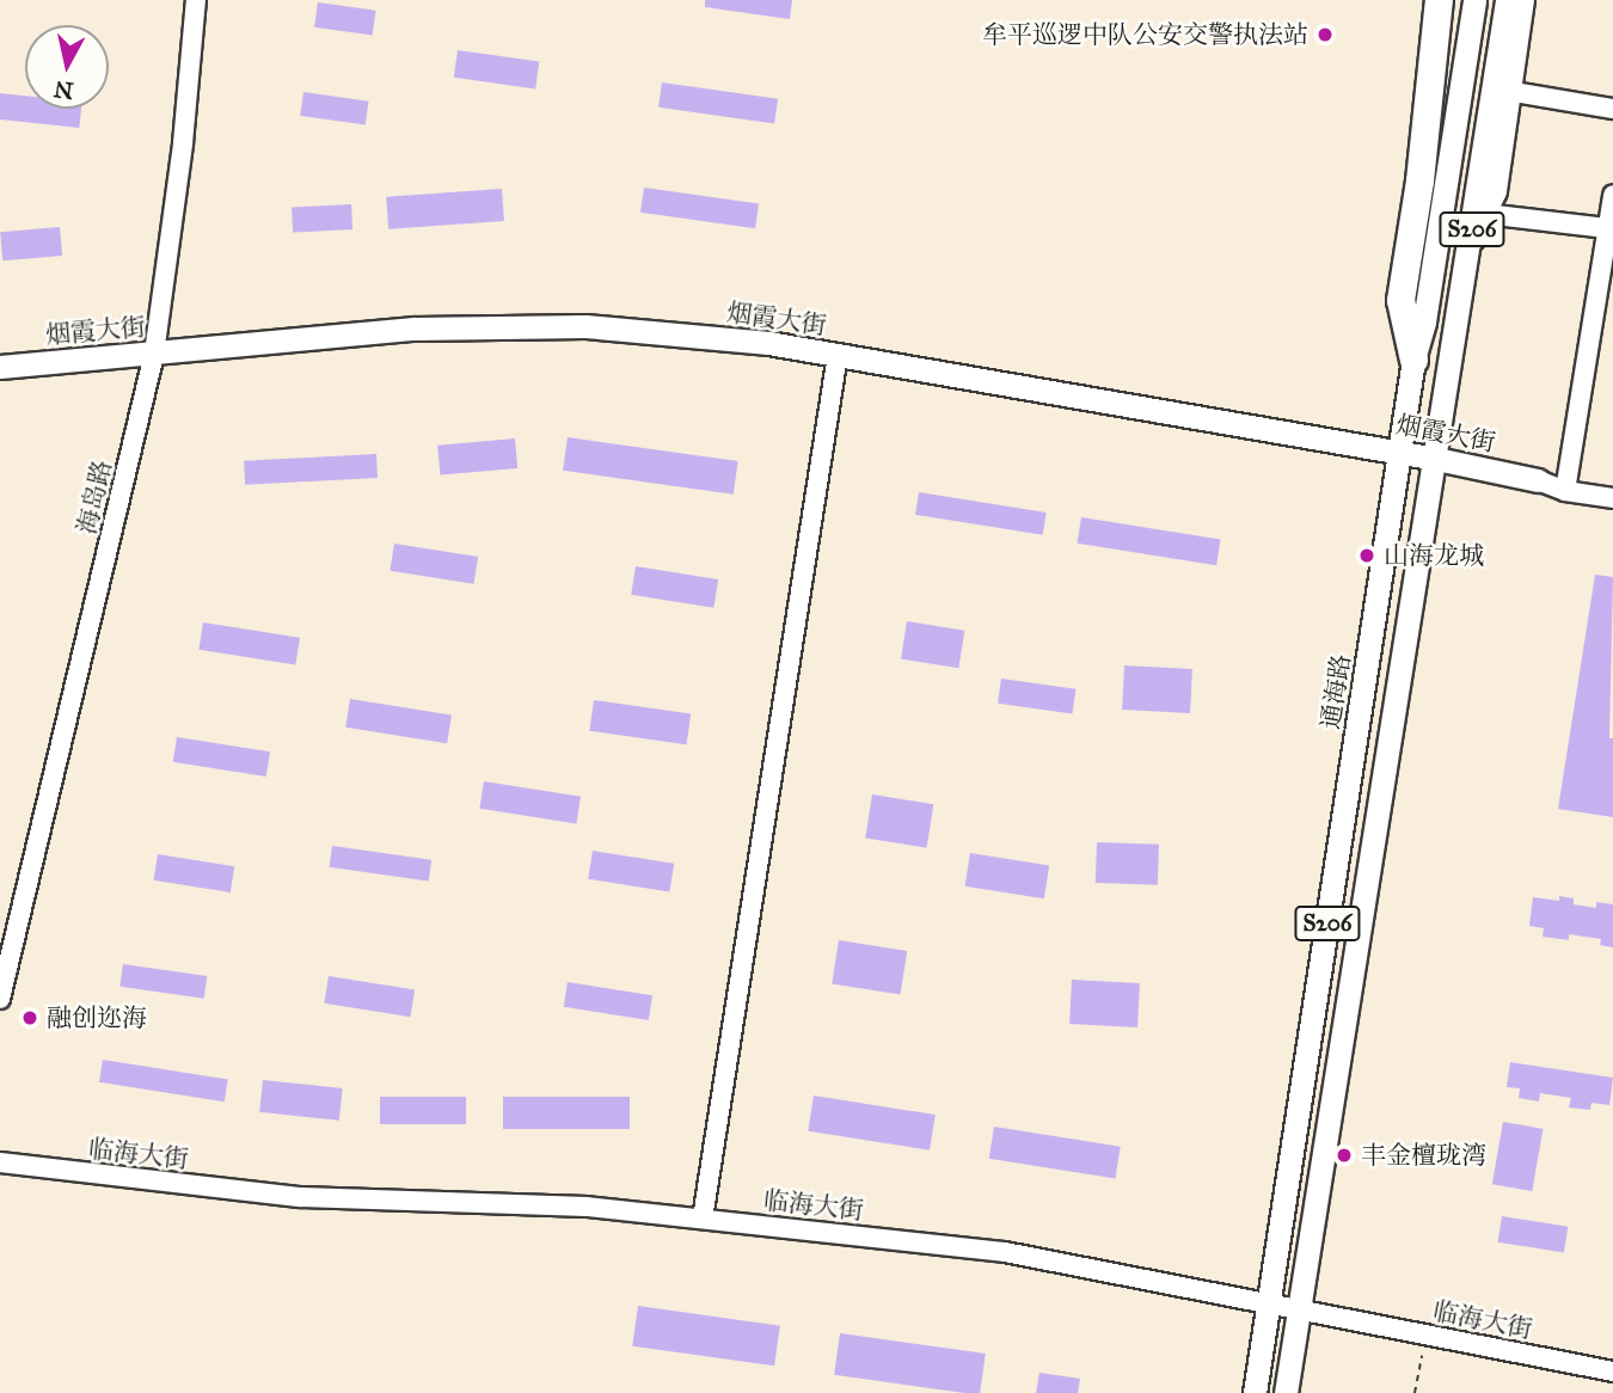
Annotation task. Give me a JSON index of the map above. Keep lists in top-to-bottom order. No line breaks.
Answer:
{"streets":{"main road":["S206","烟霞大街","通海路"],"street":["海岛路","临海大街"]},"crossings":[["S206","烟霞大街"],["S206","临海大街"],["烟霞大街","海岛路"],["烟霞大街","通海路"],["通海路","临海大街"]],"places":["牟平巡逻中队公安交警执法站","山海龙城","融创迩海","丰金檀珑湾"],"north":"bottom"}
